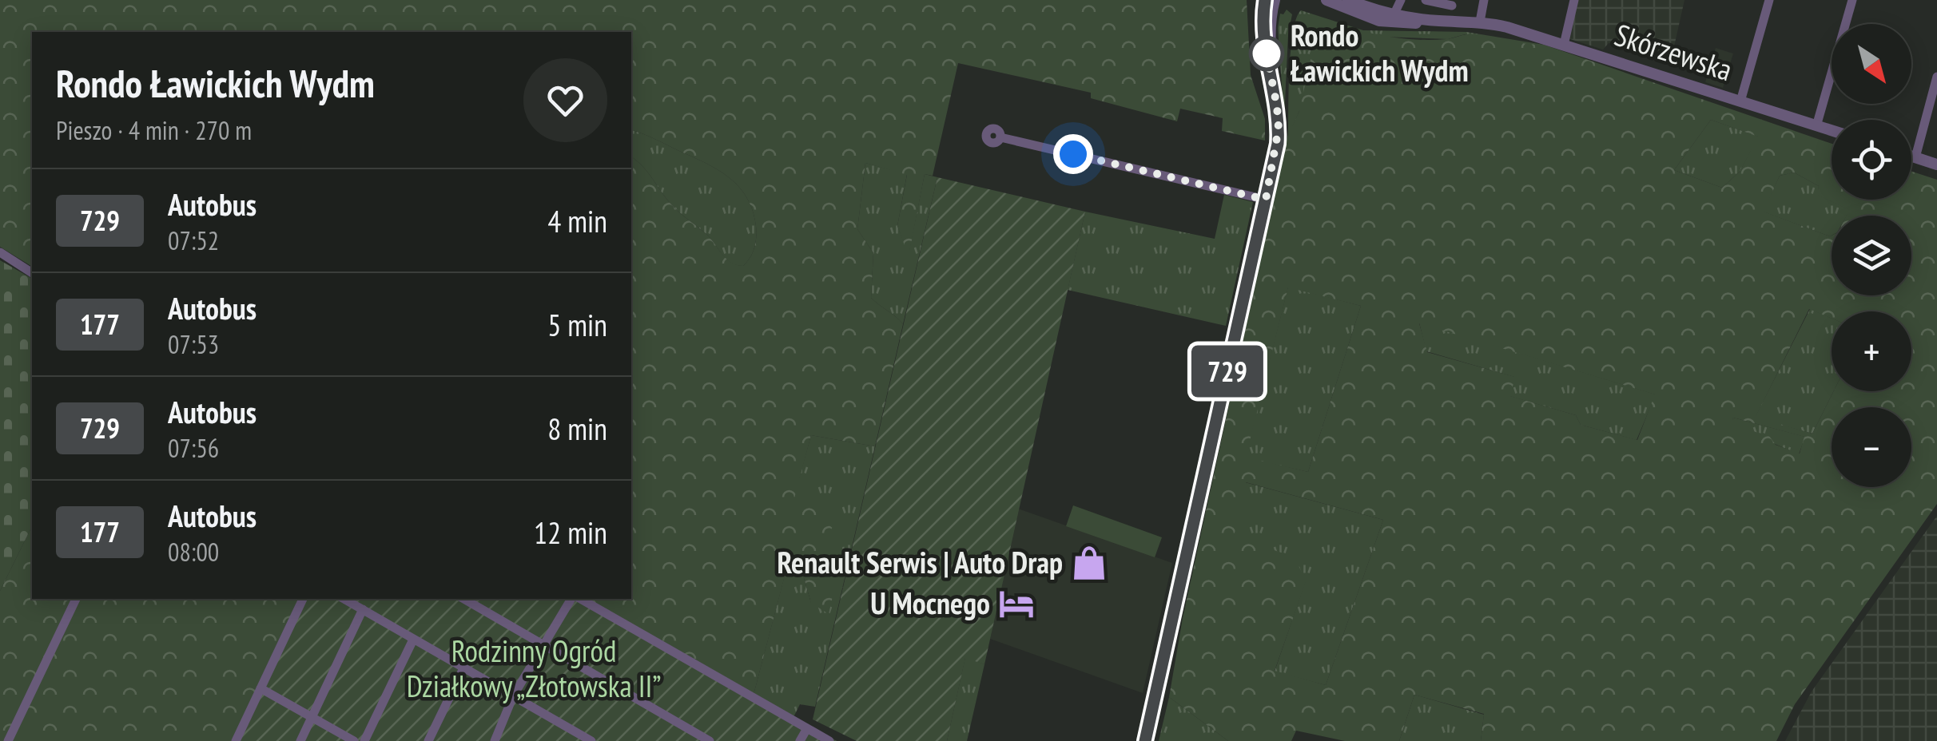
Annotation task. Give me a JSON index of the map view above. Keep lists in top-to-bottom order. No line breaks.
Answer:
{"streets":{"street":["Skórzewska"]},"parks":["Rodzinny Ogród Działkowy „Złotowska II”"],"places":{"other":["Rondo Ławickich Wydm"],"shop":["Renault Serwis | Auto Drap"],"hotel":["U Mocnego"]},"lines":["bus line 729"],"north":"bottom right","page":{"on_map":"729","map_buttons":["+","−"],"heading":["Rondo Ławickich Wydm","Pieszo · 4 min · 270 m"],"list":[{"mark":"729","name":"Autobus","note":"07:52","value":"4 min"},{"mark":"177","name":"Autobus","note":"07:53","value":"5 min"},{"mark":"729","name":"Autobus","note":"07:56","value":"8 min"},{"mark":"177","name":"Autobus","note":"08:00","value":"12 min"}]}}
